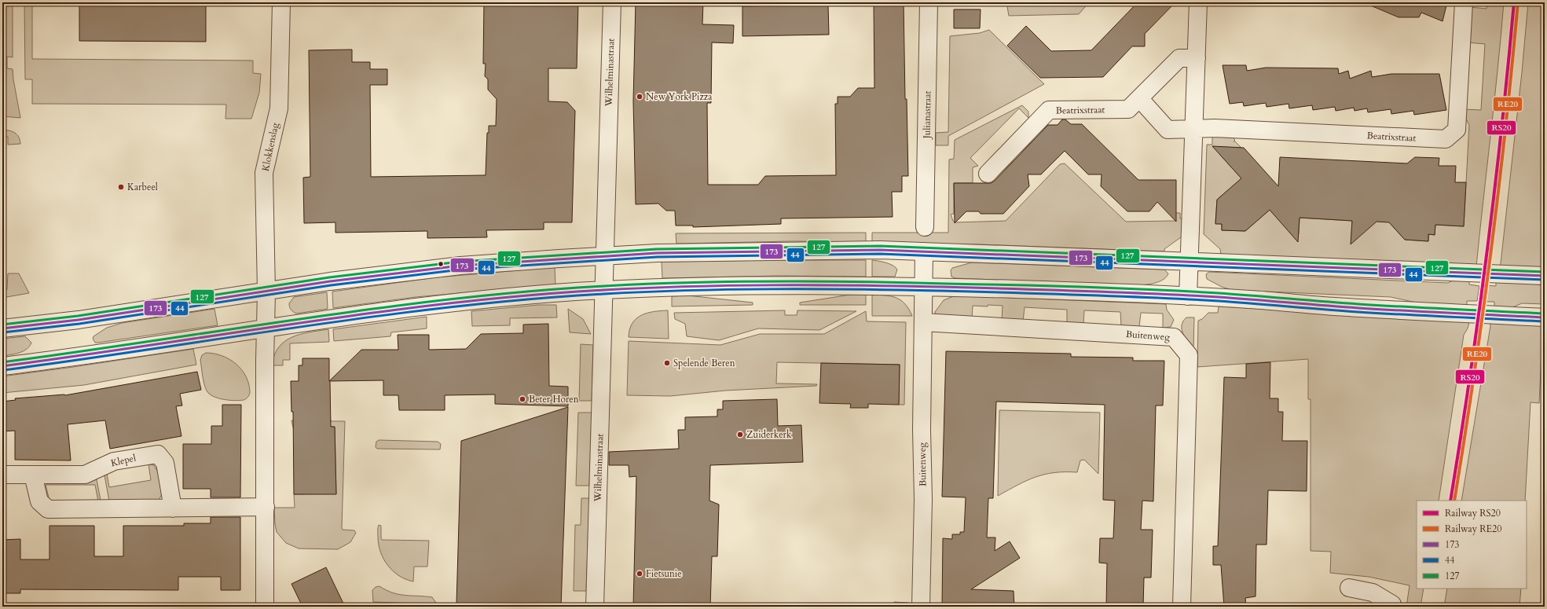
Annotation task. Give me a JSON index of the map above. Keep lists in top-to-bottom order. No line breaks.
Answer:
{"streets":{"street":["Wilhelminastraat","Beatrixstraat","Julianastraat","Klokkenslag","Buitenweg","Klepel"]},"places":["New York Pizza","Karbeel","Spelende Beren","Beter Horen","Zuiderkerk","Fietsunie"],"lines":["rail line RS20","rail line RE20","transit line 127","transit line 173","transit line 44"],"legend":["Railway RS20","Railway RE20","173","44","127"]}
